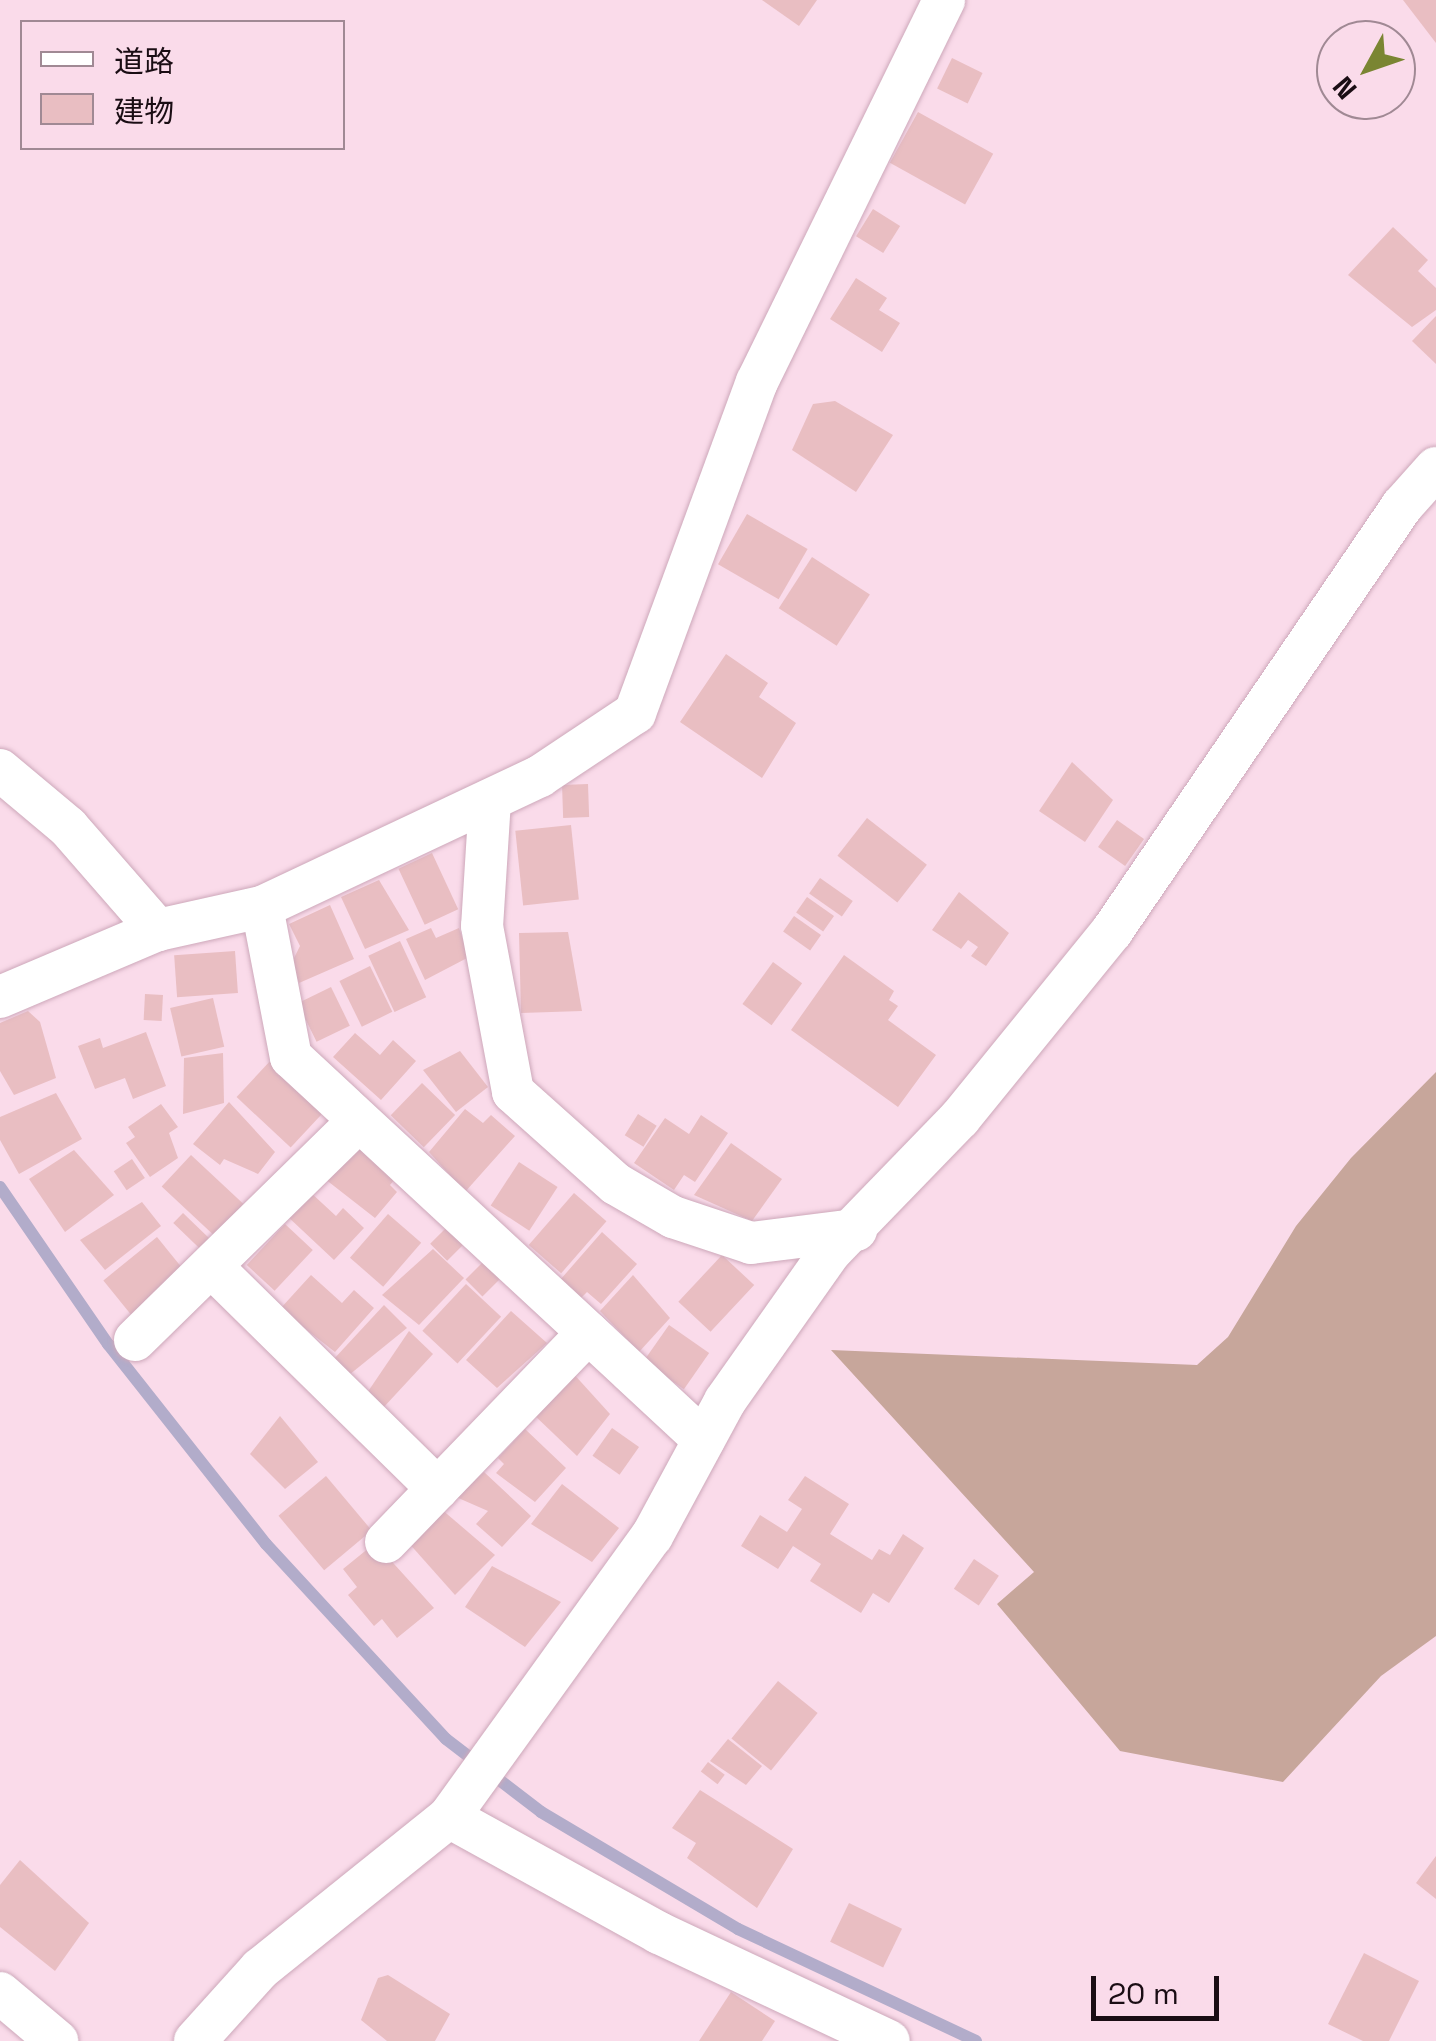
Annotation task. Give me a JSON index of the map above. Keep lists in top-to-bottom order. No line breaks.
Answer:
{"legend":["道路","建物"],"scale_bar":"20 m","north":"bottom left"}
